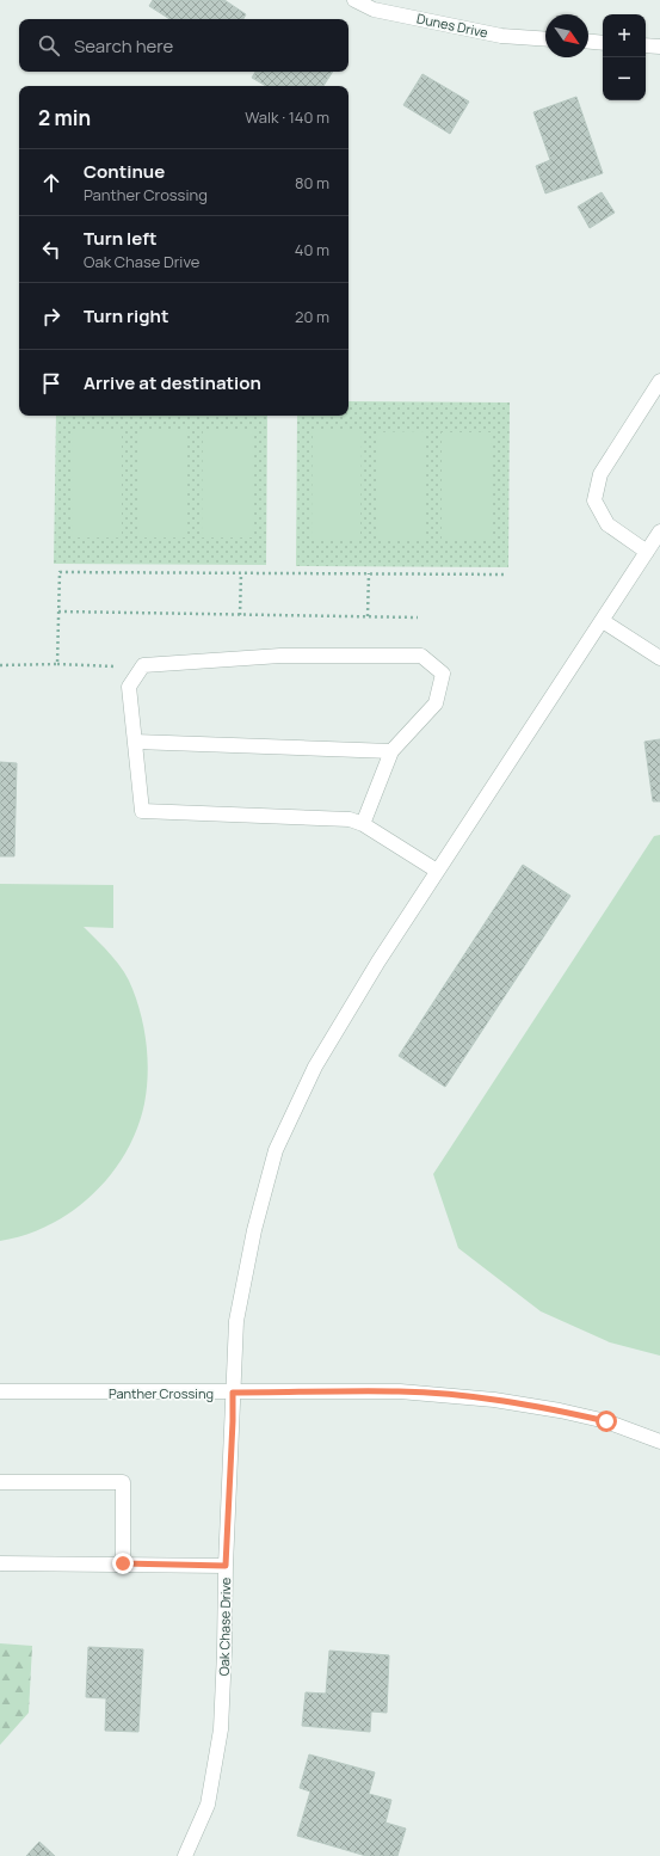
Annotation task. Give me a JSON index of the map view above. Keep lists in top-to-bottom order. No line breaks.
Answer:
{"streets":{"street":["Dunes Drive","Panther Crossing","Oak Chase Drive"]},"crossings":[["Panther Crossing","Oak Chase Drive"]],"north":"bottom right","page":{"map_buttons":["+","−"],"search":"Search here","heading":["2 min","Walk · 140 m"],"list":[["Continue","Panther Crossing","80 m"],["Turn left","Oak Chase Drive","40 m"],["Turn right","20 m"],"Arrive at destination"]}}
